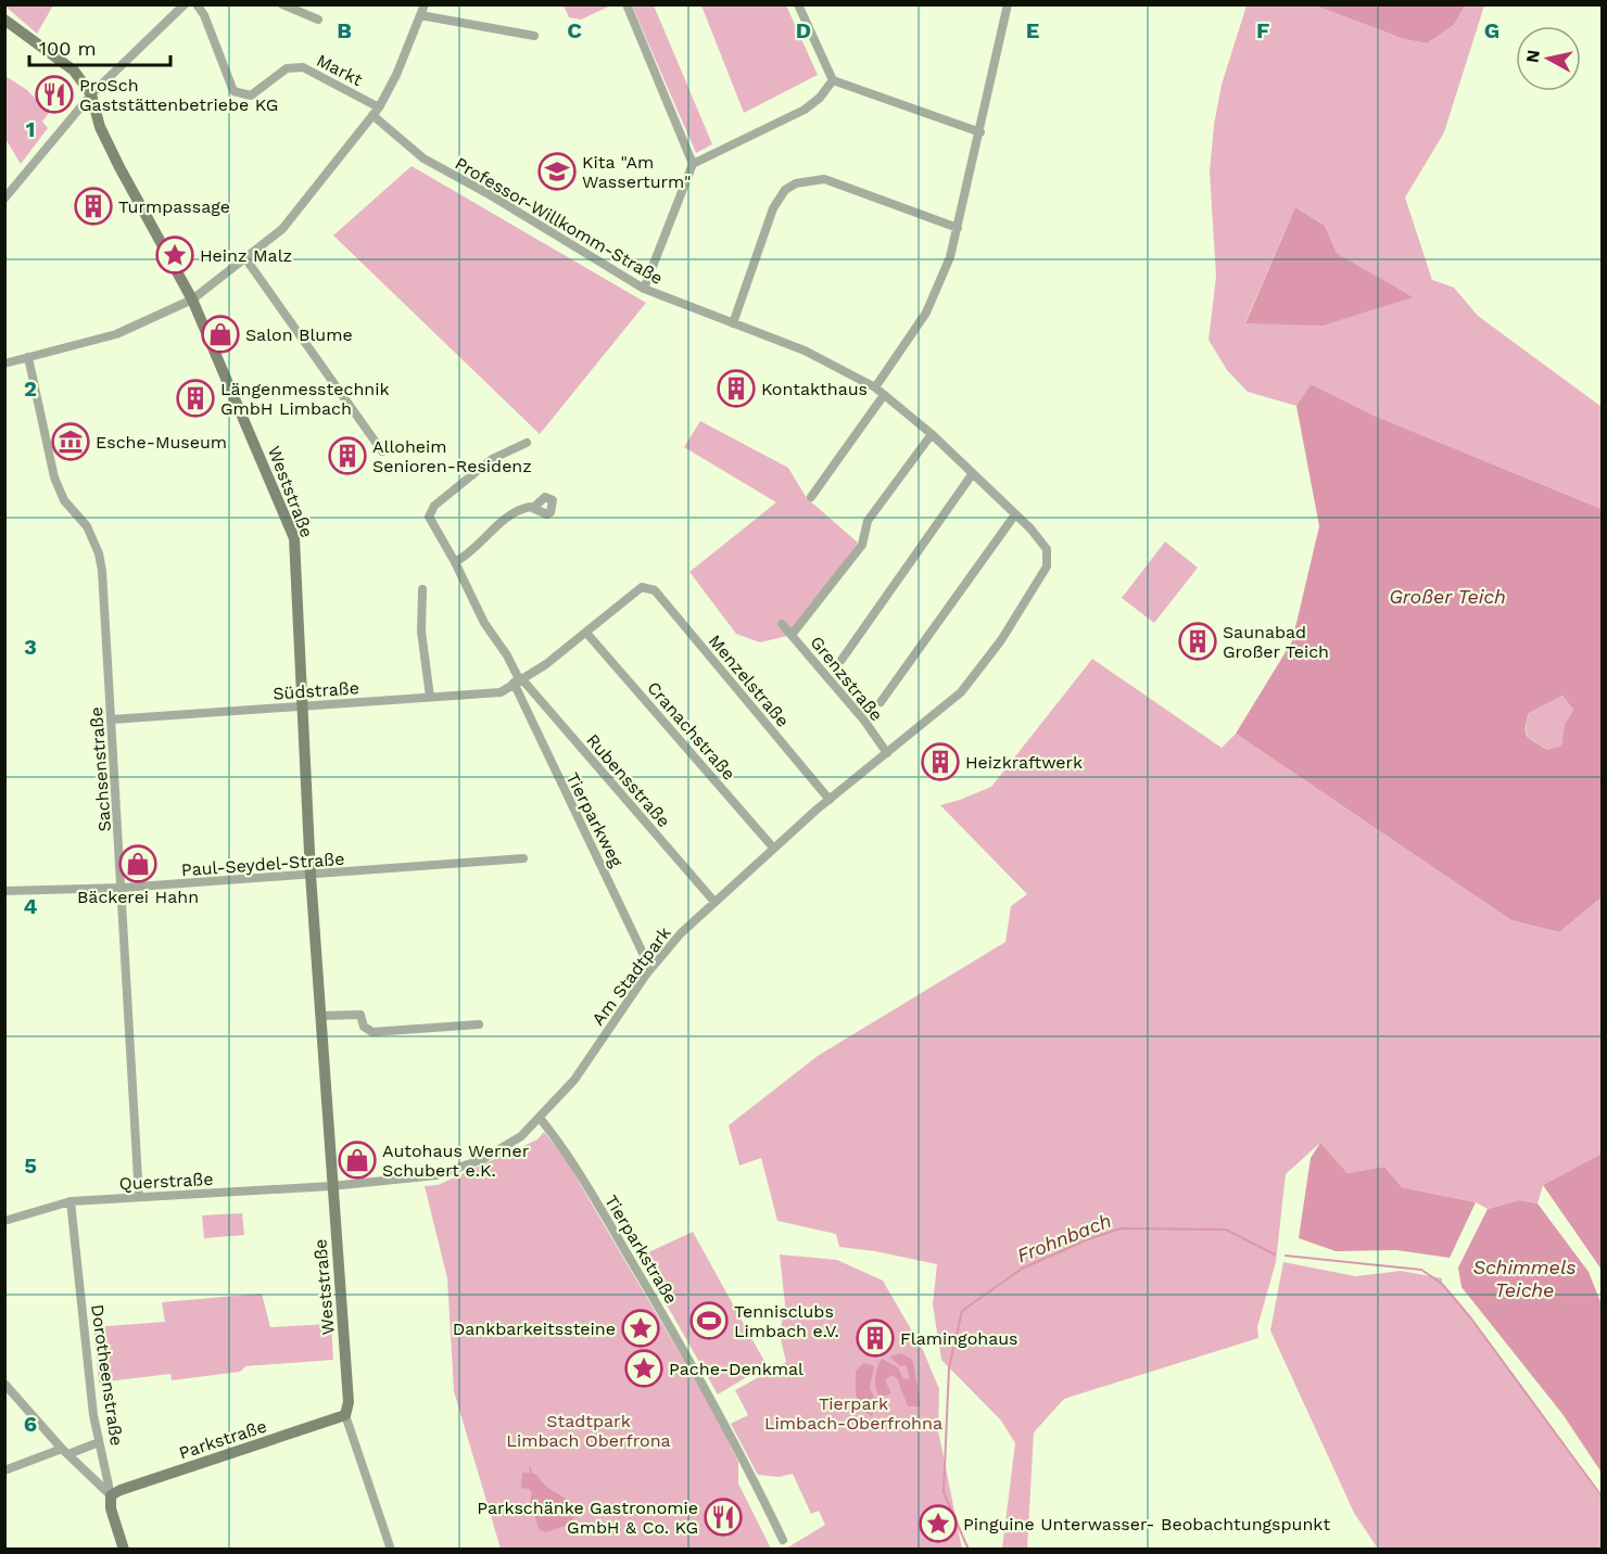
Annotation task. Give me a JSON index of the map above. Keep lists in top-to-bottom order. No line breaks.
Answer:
{"streets":{"main road":["Weststraße","Dorotheenstraße","Parkstraße"],"street":["Markt","Professor-Willkomm-Straße","Grenzstraße","Menzelstraße","Südstraße","Cranachstraße","Sachsenstraße","Rubensstraße","Tierparkweg","Paul-Seydel-Straße","Am Stadtpark","Querstraße","Tierparkstraße"]},"crossings":[["Professor-Willkomm-Straße","Am Stadtpark"],["Weststraße","Südstraße"],["Weststraße","Paul-Seydel-Straße"],["Weststraße","Am Stadtpark"],["Weststraße","Querstraße"],["Weststraße","Parkstraße"],["Grenzstraße","Am Stadtpark"],["Menzelstraße","Südstraße"],["Menzelstraße","Am Stadtpark"],["Südstraße","Cranachstraße"],["Südstraße","Sachsenstraße"],["Südstraße","Rubensstraße"],["Südstraße","Tierparkweg"],["Cranachstraße","Am Stadtpark"],["Sachsenstraße","Paul-Seydel-Straße"],["Sachsenstraße","Querstraße"],["Rubensstraße","Tierparkweg"],["Rubensstraße","Am Stadtpark"],["Tierparkweg","Am Stadtpark"],["Am Stadtpark","Querstraße"],["Am Stadtpark","Tierparkstraße"],["Querstraße","Dorotheenstraße"],["Dorotheenstraße","Parkstraße"]],"water":["Großer Teich","Frohnbach","Schimmels Teiche"],"parks":["Tierpark Limbach-Oberfrohna","Stadtpark Limbach Oberfrona"],"places":{"restaurant":["ProSch Gaststättenbetriebe KG","Parkschänke Gastronomie GmbH & Co. KG"],"school or university":["Kita \"Am Wasserturm\""],"building":["Turmpassage","Kontakthaus","Längenmesstechnik GmbH Limbach","Alloheim Senioren-Residenz","Saunabad Großer Teich","Heizkraftwerk","Flamingohaus"],"place":["Heinz Malz","Dankbarkeitssteine","Pache-Denkmal","Pinguine Unterwasser- Beobachtungspunkt"],"shop":["Salon Blume","Bäckerei Hahn","Autohaus Werner Schubert e.K."],"museum":["Esche-Museum"],"sports":["Tennisclubs Limbach e.V."]},"scale_bar":"100 m","north":"left","grid":{"columns":["B","C","D","E","F","G"],"rows":["1","2","3","4","5","6"]}}
